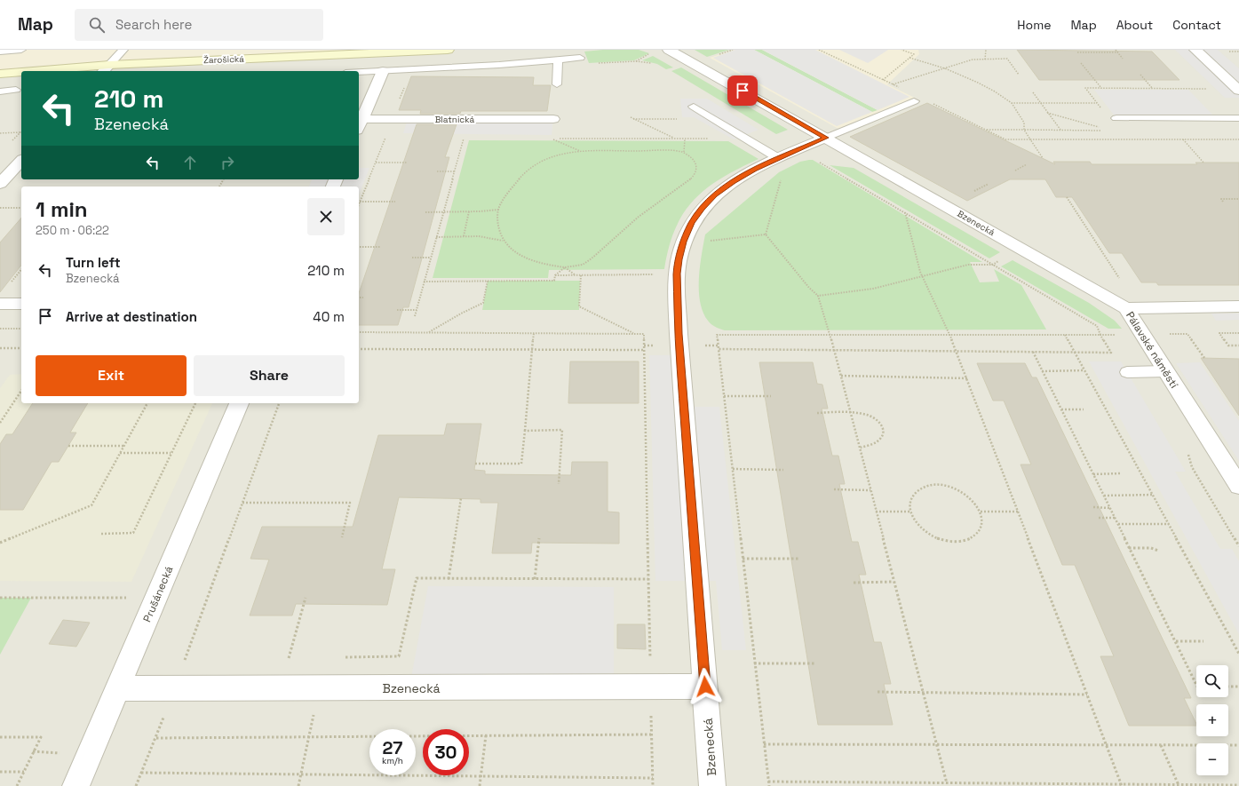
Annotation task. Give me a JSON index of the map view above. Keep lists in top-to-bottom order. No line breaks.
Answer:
{"streets":{"main road":["Žarošická"],"street":["Blatnická","Bzenecká","Pálavské náměstí","Prušánecká"]},"crossings":[["Bzenecká","Pálavské náměstí"],["Bzenecká","Prušánecká"]],"page":{"header":"Map","search":"Search here","nav":["Home","Map","About","Contact"],"turn":["210 m","Bzenecká"],"heading":["1 min","250 m · 06:22"],"list":[{"name":"Turn left","note":"Bzenecká","value":"210 m"},{"name":"Arrive at destination","value":"40 m"}],"buttons":["Exit","Share"],"map_buttons":["+","−"],"speed":"27 km/h","limit":"30"}}
